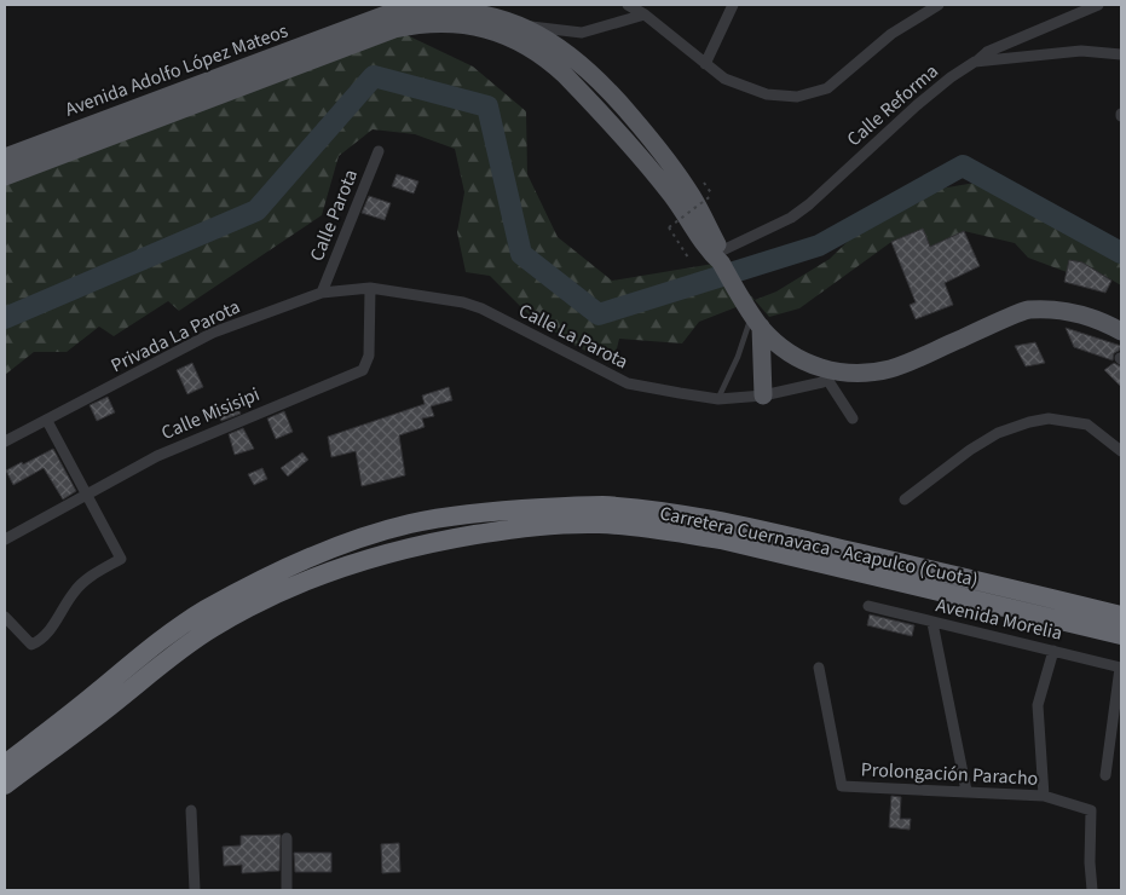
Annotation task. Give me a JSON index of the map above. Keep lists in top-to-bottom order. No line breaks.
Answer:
{"streets":{"highway":["Carretera Cuernavaca - Acapulco (Cuota)"],"main road":["Avenida Adolfo López Mateos"],"street":["Calle Reforma","Calle Parota","Privada La Parota","Calle La Parota","Calle Misisipi","Avenida Morelia","Prolongación Paracho"]},"crossings":[["Avenida Adolfo López Mateos","Calle Reforma"],["Calle Parota","Privada La Parota"],["Privada La Parota","Calle La Parota"],["Privada La Parota","Calle Misisipi"],["Calle La Parota","Calle Misisipi"]]}
